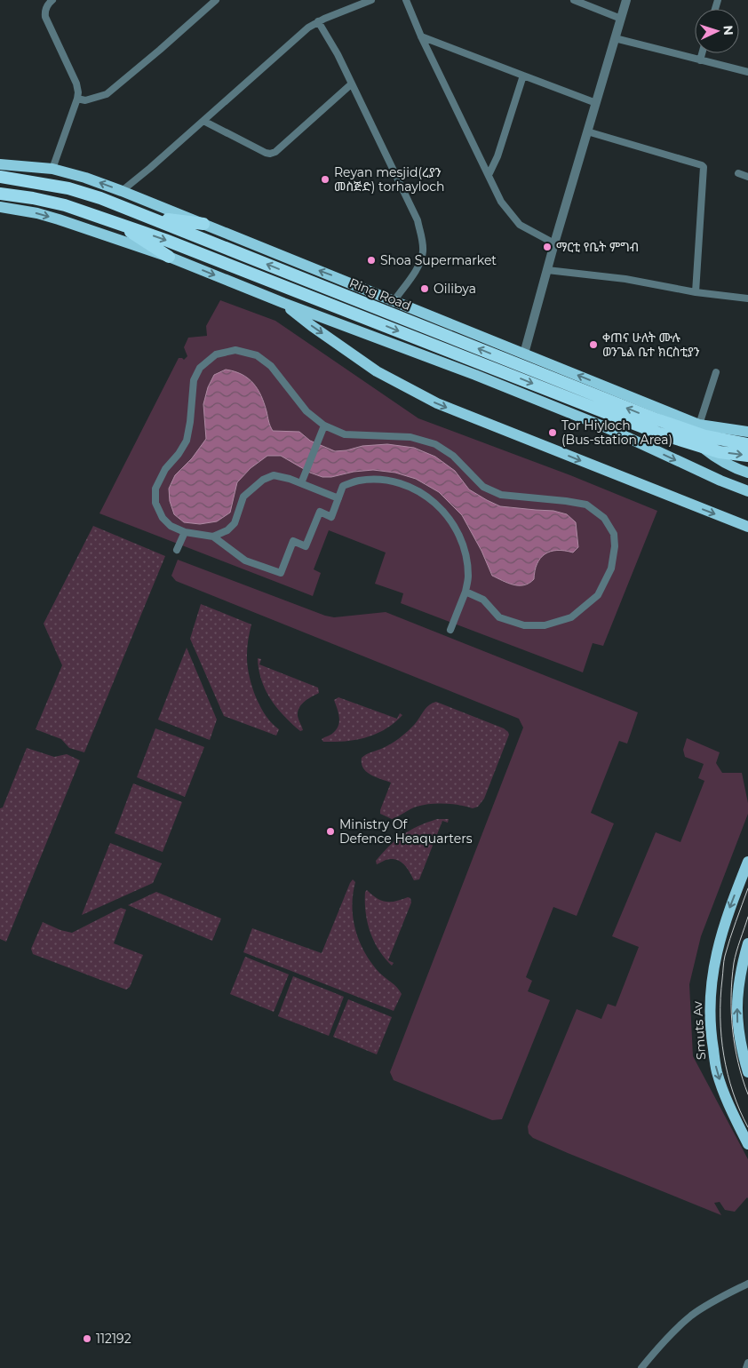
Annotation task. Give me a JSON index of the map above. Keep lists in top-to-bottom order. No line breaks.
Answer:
{"streets":{"highway":["Ring Road"],"main road":["Smuts Av"]},"places":["Reyan mesjid(ረያን መስጅድ) torhayloch","ማርቲ የቤት ምግብ","Shoa Supermarket","Oilibya","ቀጠና ሁለት ሙሉ ወንጌል ቤተ ክርስቲያን","Tor Hiyloch (Bus-station Area)","Ministry Of Defence Heaquarters","112192"],"north":"right"}
